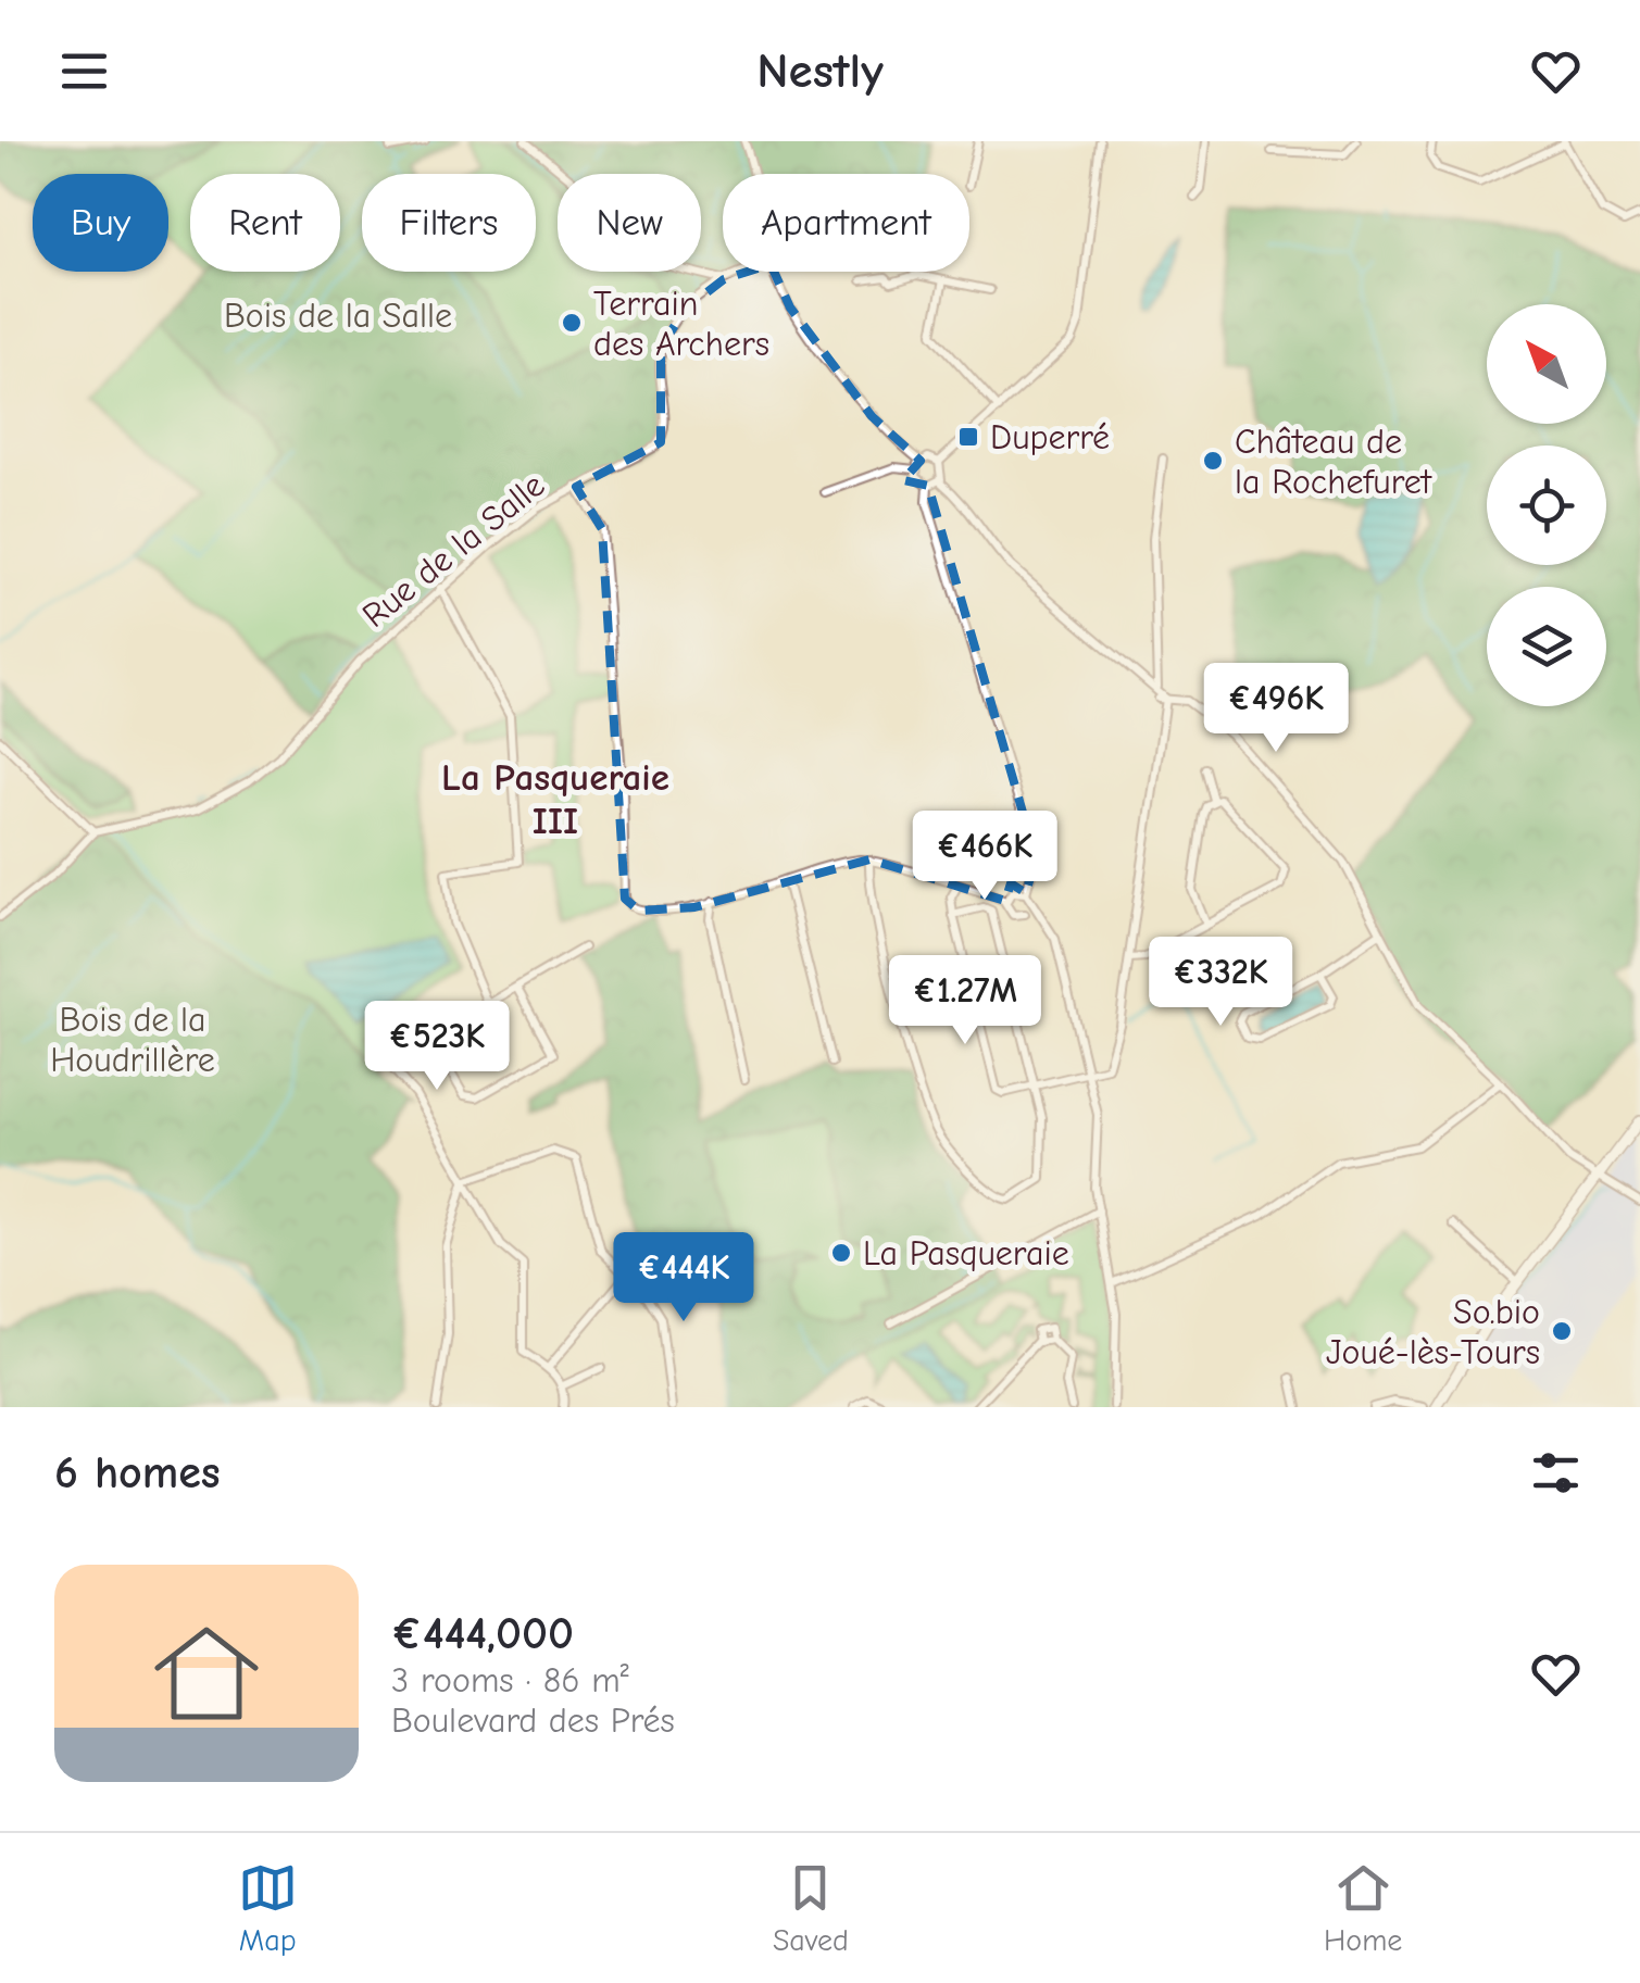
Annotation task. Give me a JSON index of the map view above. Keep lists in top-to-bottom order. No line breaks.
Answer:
{"streets":{"street":["Rue de la Salle"]},"districts":["La Pasqueraie III"],"parks":["Bois de la Salle","Bois de la Houdrillère"],"places":{"other":["Terrain des Archers","Château de la Rochefuret","La Pasqueraie","So.bio Joué-lès-Tours"],"transit":["Duperré"]},"north":"top left","page":{"header":"Nestly","chip":["Buy","Rent","Filters","New","Apartment"],"price":["€496K","€466K","€332K","€1.27M","€523K","€444K"],"heading":"6 homes","list":[{"name":"€444,000","note":"3 rooms · 86 m² · Boulevard des Prés"}],"tabs":["Map","Saved","Home"]}}
